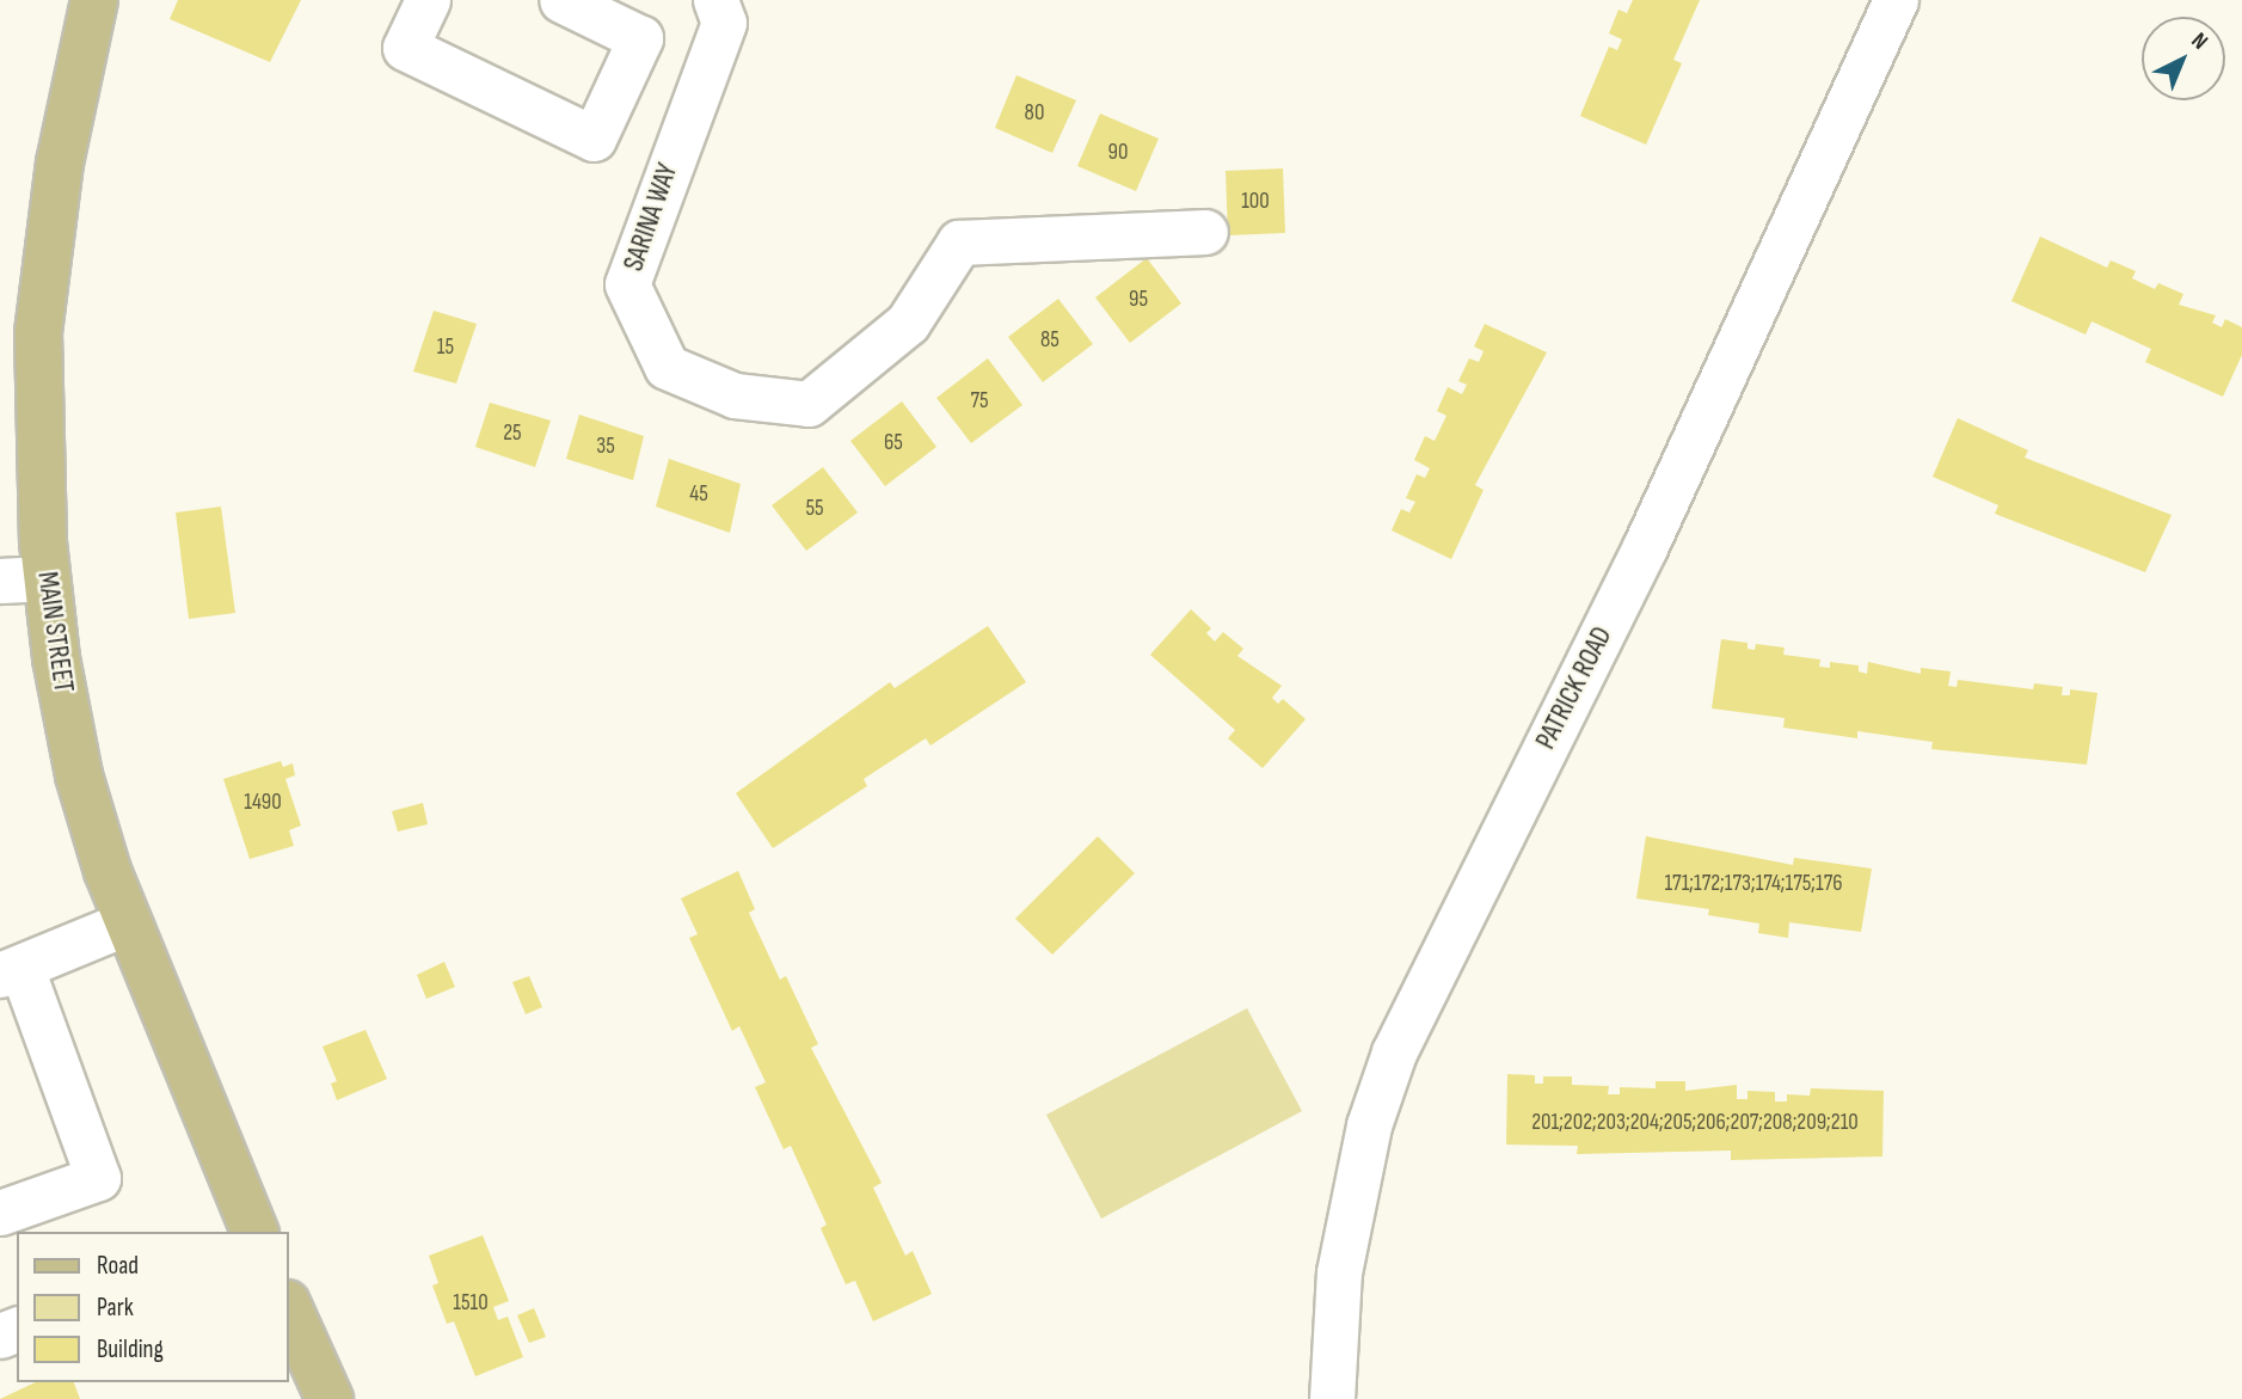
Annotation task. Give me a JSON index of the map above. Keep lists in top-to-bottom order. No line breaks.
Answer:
{"streets":{"main road":["MAIN STREET"],"street":["SARINA WAY","PATRICK ROAD"]},"house_numbers":["80","90","100","95","85","15","75","25","65","35","45","55","1490","171;172;173;174;175;176","201;202;203;204;205;206;207;208;209;210","1510"],"legend":["Road","Park","Building"],"north":"top right"}
